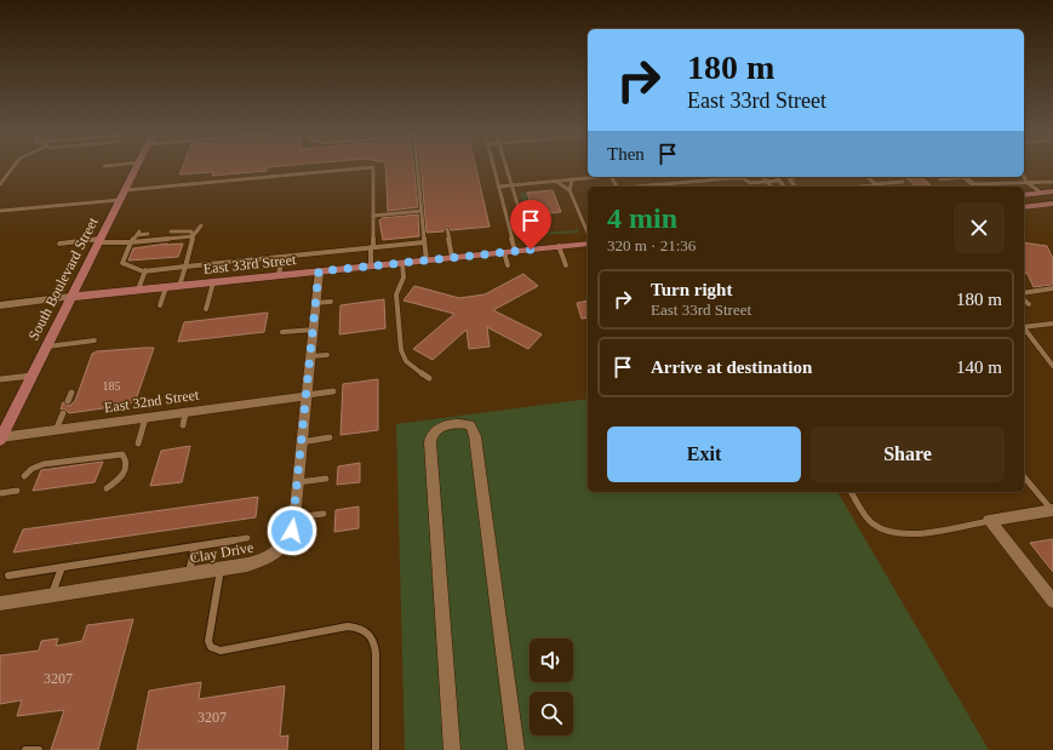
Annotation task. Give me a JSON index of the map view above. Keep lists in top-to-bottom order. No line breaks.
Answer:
{"streets":{"main road":["East 33rd Street","South Boulevard Street"],"street":["East 32nd Street","Clay Drive"]},"crossings":[["East 33rd Street","South Boulevard Street"],["East 33rd Street","Clay Drive"],["South Boulevard Street","East 32nd Street"],["East 32nd Street","Clay Drive"]],"house_numbers":["185","3207","3207"],"page":{"turn":["180 m","East 33rd Street"],"then":"Then","heading":["4 min","320 m · 21:36"],"list":[{"name":"Turn right","note":"East 33rd Street","value":"180 m"},{"name":"Arrive at destination","value":"140 m"}],"buttons":["Exit","Share"]}}
